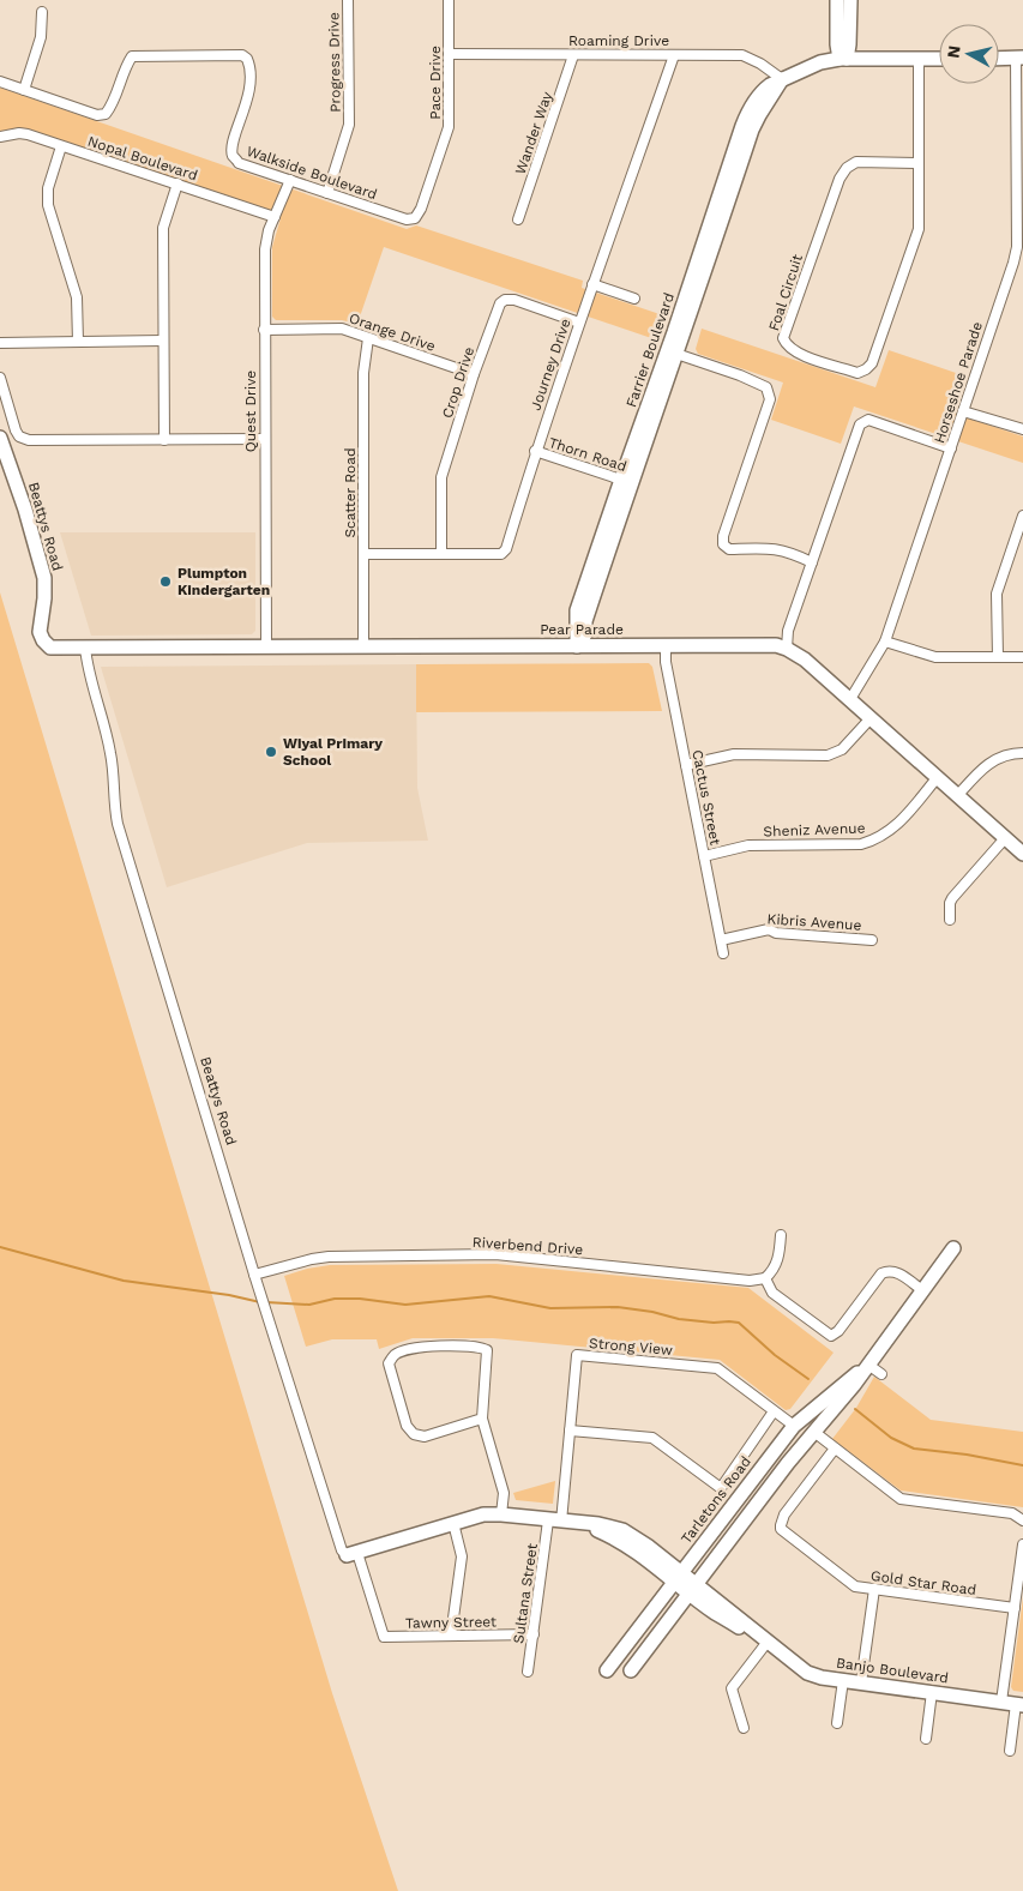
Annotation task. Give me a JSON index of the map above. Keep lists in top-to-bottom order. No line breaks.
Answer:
{"streets":{"street":["Roaming Drive","Progress Drive","Pace Drive","Wander Way","Nopal Boulevard","Walkside Boulevard","Foal Circuit","Orange Drive","Farrier Boulevard","Journey Drive","Crop Drive","Horseshoe Parade","Quest Drive","Thorn Road","Scatter Road","Beattys Road","Pear Parade","Cactus Street","Sheniz Avenue","Kibris Avenue","Riverbend Drive","Strong View","Tarletons Road","Gold Star Road","Sultana Street","Tawny Street","Banjo Boulevard"]},"crossings":[["Roaming Drive","Pace Drive"],["Roaming Drive","Wander Way"],["Roaming Drive","Farrier Boulevard"],["Roaming Drive","Journey Drive"],["Progress Drive","Walkside Boulevard"],["Pace Drive","Walkside Boulevard"],["Nopal Boulevard","Quest Drive"],["Walkside Boulevard","Quest Drive"],["Orange Drive","Crop Drive"],["Orange Drive","Quest Drive"],["Orange Drive","Scatter Road"],["Farrier Boulevard","Thorn Road"],["Farrier Boulevard","Pear Parade"],["Journey Drive","Crop Drive"],["Journey Drive","Thorn Road"],["Journey Drive","Scatter Road"],["Horseshoe Parade","Pear Parade"],["Quest Drive","Pear Parade"],["Scatter Road","Pear Parade"],["Beattys Road","Pear Parade"],["Beattys Road","Riverbend Drive"],["Beattys Road","Tawny Street"],["Beattys Road","Banjo Boulevard"],["Pear Parade","Cactus Street"],["Pear Parade","Sheniz Avenue"],["Cactus Street","Sheniz Avenue"],["Cactus Street","Kibris Avenue"],["Strong View","Tarletons Road"],["Strong View","Sultana Street"],["Strong View","Banjo Boulevard"],["Tarletons Road","Banjo Boulevard"],["Sultana Street","Tawny Street"],["Sultana Street","Banjo Boulevard"],["Tawny Street","Banjo Boulevard"]],"places":["Plumpton Kindergarten","Wiyal Primary School"],"north":"left"}
